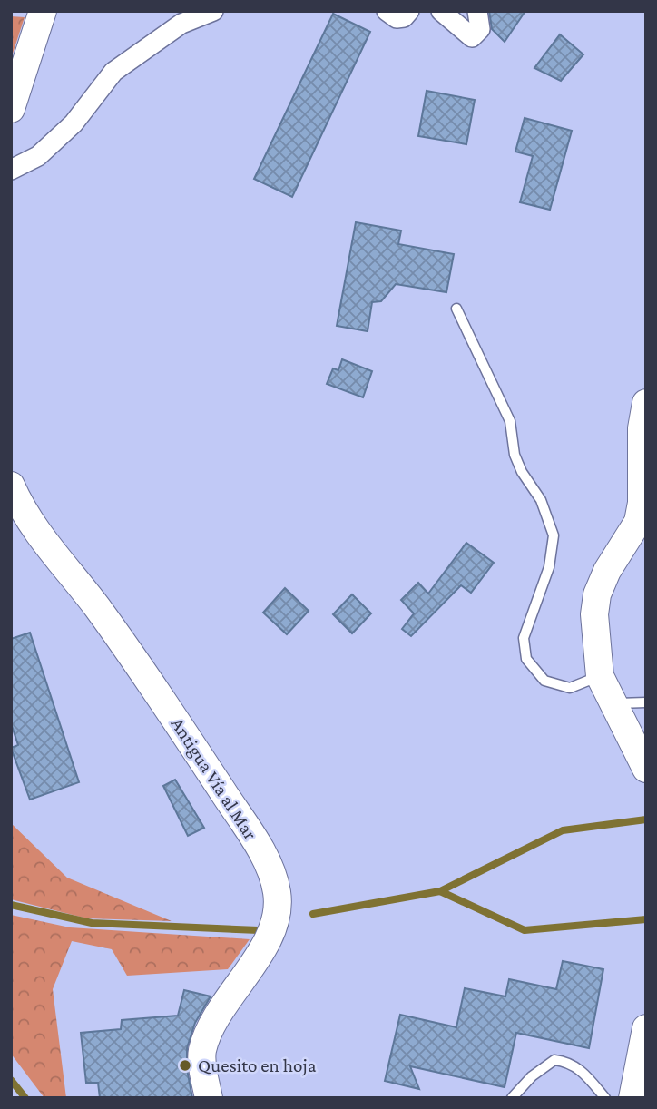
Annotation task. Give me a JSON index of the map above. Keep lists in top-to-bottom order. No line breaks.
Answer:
{"streets":{"main road":["Antigua Vía al Mar"]},"places":["Quesito en hoja"]}
